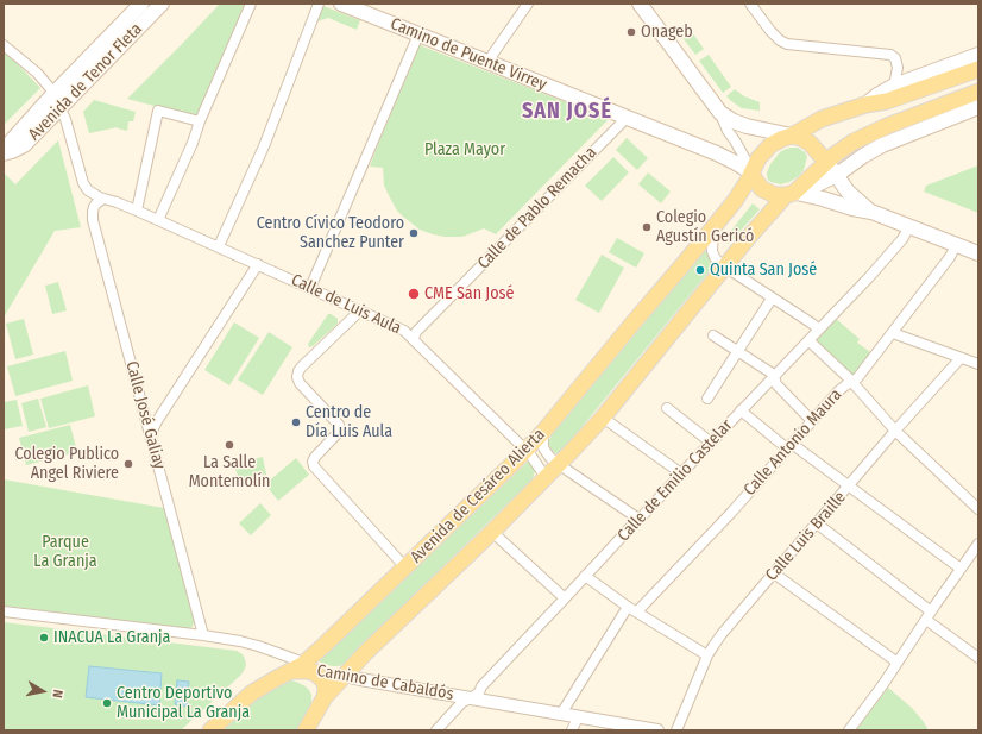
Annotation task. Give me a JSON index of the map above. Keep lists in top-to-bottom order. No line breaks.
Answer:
{"streets":{"main road":["Camino de Puente Virrey","Avenida de Tenor Fleta","Avenida de Cesáreo Alierta"],"street":["Calle de Pablo Remacha","Calle de Luis Aula","Calle José Galiay","Calle Antonio Maura","Calle de Emilio Castelar","Calle Luis Braille","Camino de Cabaldós"]},"crossings":[["Camino de Puente Virrey","Calle de Pablo Remacha"],["Camino de Puente Virrey","Avenida de Cesáreo Alierta"],["Calle de Pablo Remacha","Calle de Luis Aula"],["Calle de Luis Aula","Calle José Galiay"],["Calle de Luis Aula","Avenida de Cesáreo Alierta"],["Calle José Galiay","Camino de Cabaldós"],["Calle de Emilio Castelar","Camino de Cabaldós"],["Avenida de Cesáreo Alierta","Camino de Cabaldós"]],"districts":["SAN JOSÉ"],"parks":["Plaza Mayor","Parque La Granja"],"places":["Onageb","Colegio Agustín Gericó","Centro Cívico Teodoro Sanchez Punter","Quinta San José","CME San José","Centro de Día Luis Aula","La Salle Montemolín","Colegio Publico Angel Riviere","INACUA La Granja","Centro Deportivo Municipal La Granja"],"north":"right"}
